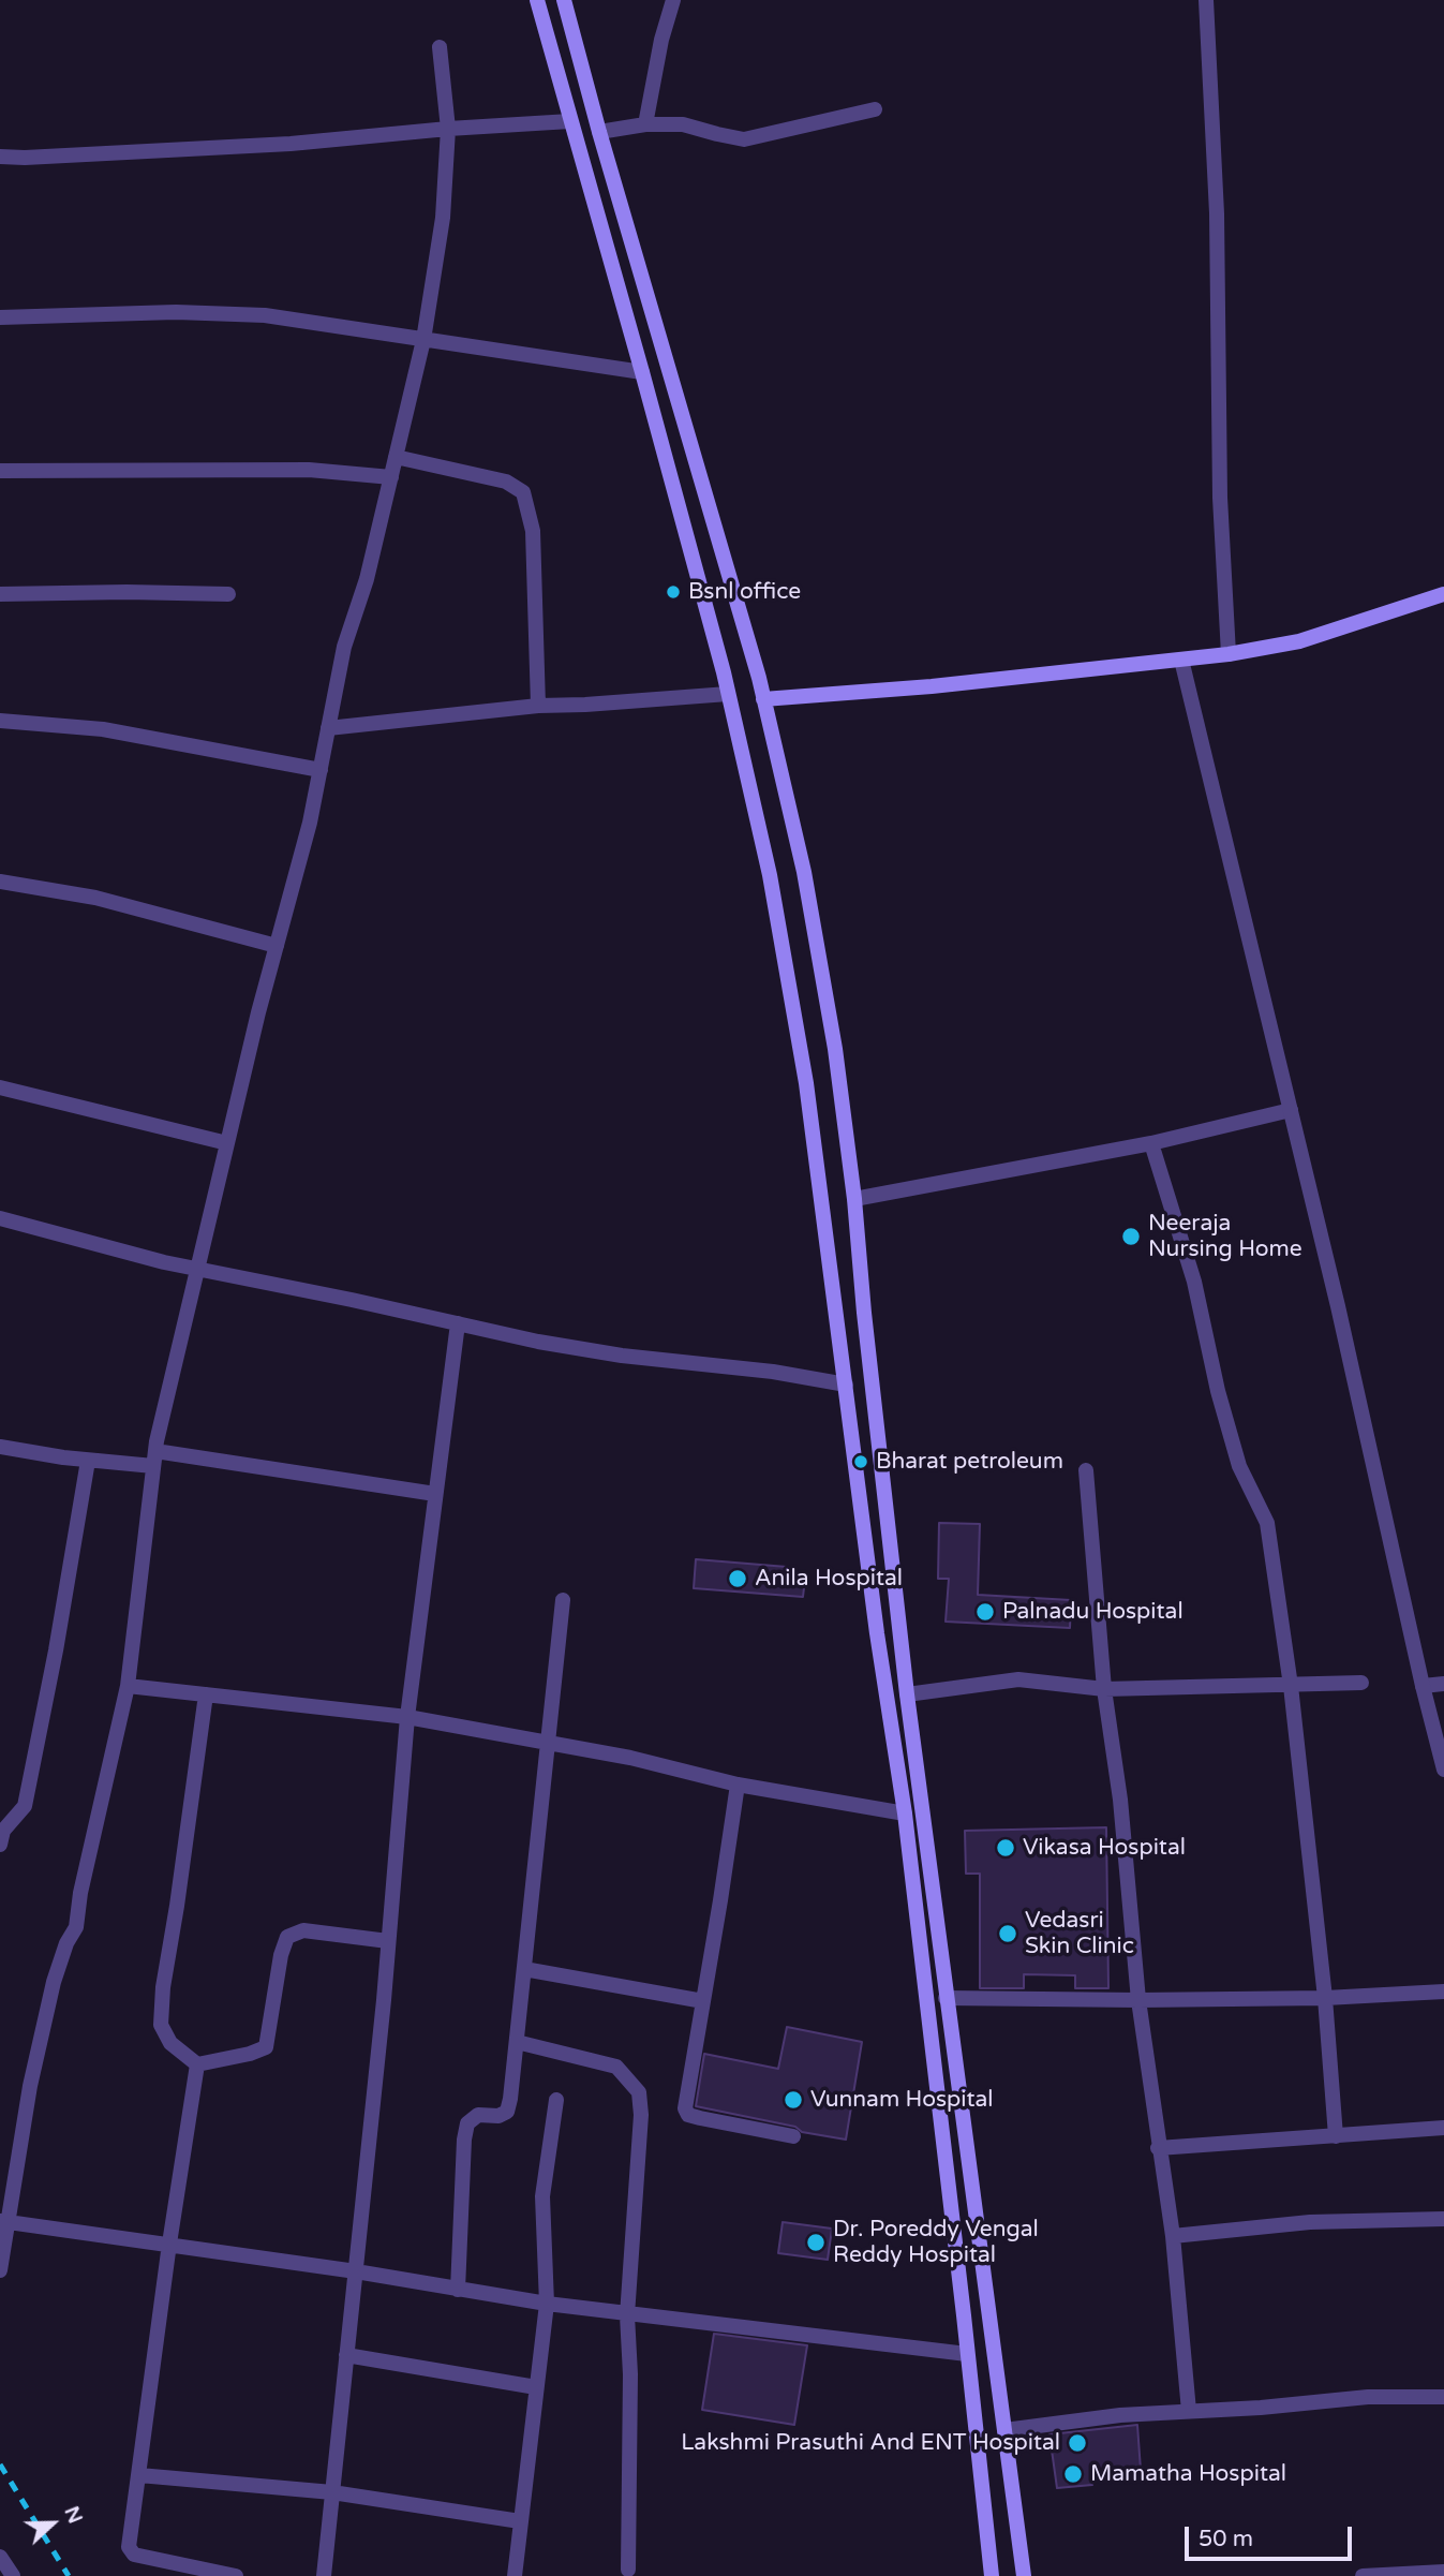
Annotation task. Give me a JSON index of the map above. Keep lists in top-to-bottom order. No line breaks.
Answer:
{"places":["Bsnl office","Neeraja Nursing Home","Bharat petroleum","Anila Hospital","Palnadu Hospital","Vikasa Hospital","Vedasri Skin Clinic","Vunnam Hospital","Dr. Poreddy Vengal Reddy Hospital","Lakshmi Prasuthi And ENT Hospital","Mamatha Hospital"],"scale_bar":"50 m","north":"right"}
